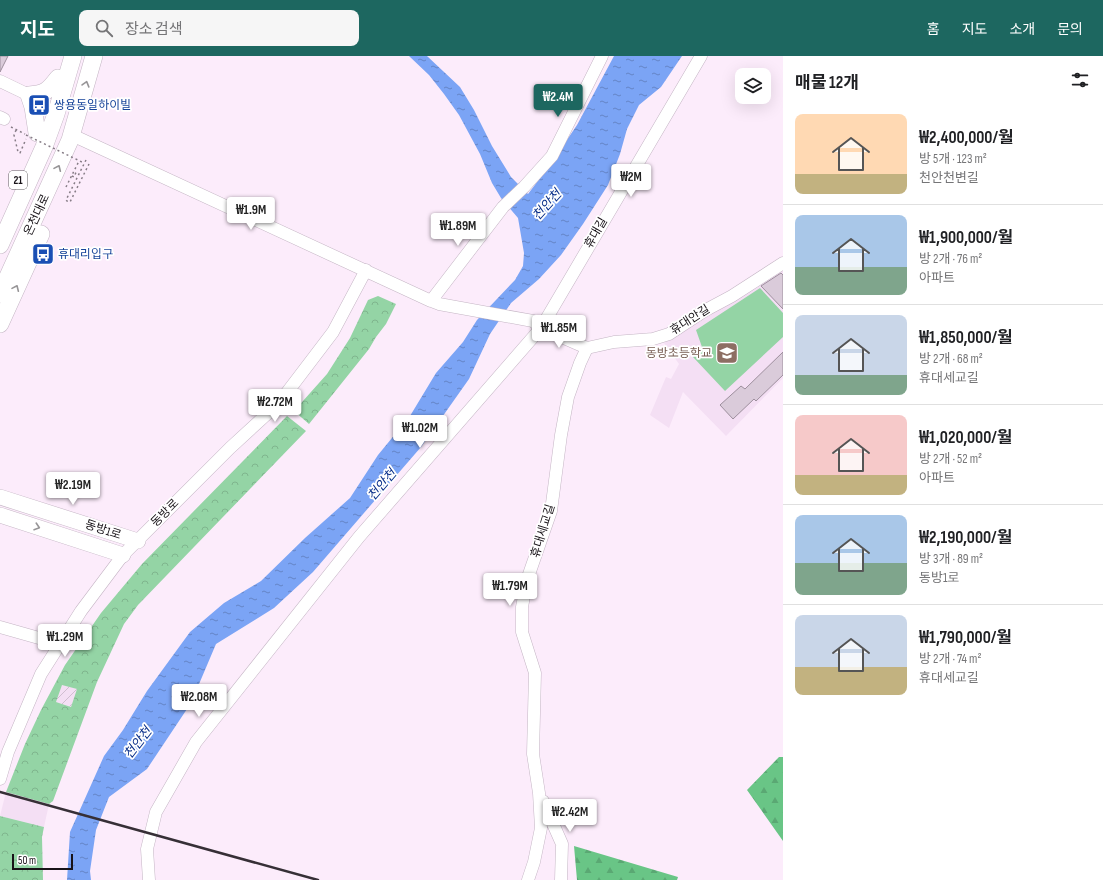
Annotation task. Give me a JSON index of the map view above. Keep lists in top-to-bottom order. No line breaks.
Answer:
{"streets":{"highway":["21","온천대로"],"main road":["동방1로"],"street":["휴대길","휴대안길","동방로","휴대세교길"]},"crossings":[["21","온천대로"],["휴대안길","휴대세교길"],["동방로","동방1로"]],"water":["천안천"],"places":{"bus stop":["쌍용동일하이빌","휴대리입구"],"school or university":["동방초등학교"]},"scale_bar":"50 m","page":{"header":"지도","search":"장소 검색","nav":["홈","지도","소개","문의"],"heading":"매물 12개","price":["₩2.4M","₩2M","₩1.9M","₩1.89M","₩1.85M","₩2.72M","₩1.02M","₩2.19M","₩1.79M","₩1.29M","₩2.08M","₩2.42M"],"list":[{"name":"₩2,400,000/월","note":"방 5개 · 123 m² · 천안천변길"},{"name":"₩1,900,000/월","note":"방 2개 · 76 m² · 아파트"},{"name":"₩1,850,000/월","note":"방 2개 · 68 m² · 휴대세교길"},{"name":"₩1,020,000/월","note":"방 2개 · 52 m² · 아파트"},{"name":"₩2,190,000/월","note":"방 3개 · 89 m² · 동방1로"},{"name":"₩1,790,000/월","note":"방 2개 · 74 m² · 휴대세교길"}],"scale":"50 m"}}
